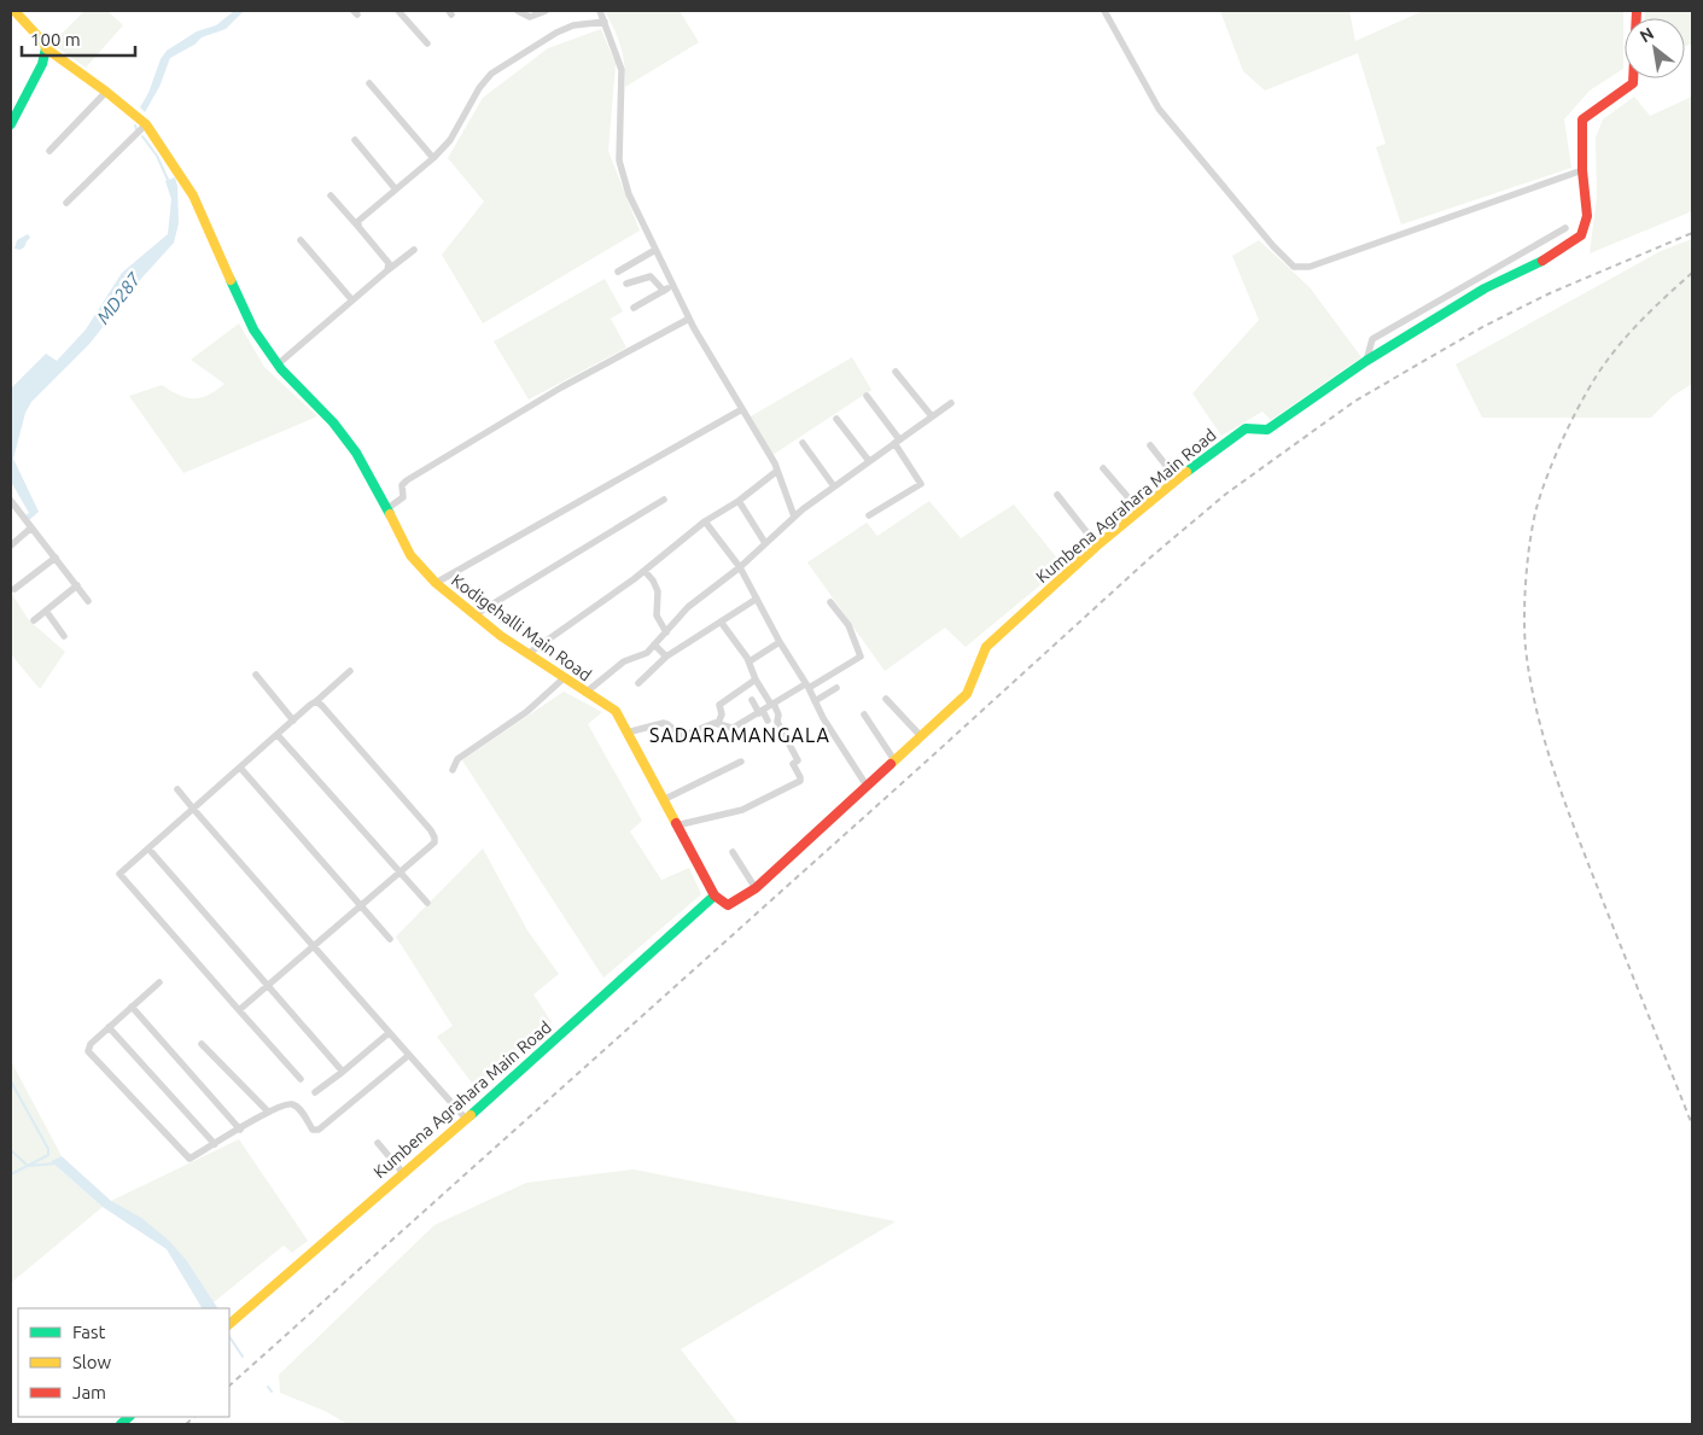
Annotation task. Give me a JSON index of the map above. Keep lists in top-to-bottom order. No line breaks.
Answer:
{"streets":{"street":["Kumbena Agrahara Main Road","Kodigehalli Main Road"]},"crossings":[["Kumbena Agrahara Main Road","Kodigehalli Main Road"]],"districts":["SADARAMANGALA"],"water":["MD287"],"legend":["Fast","Slow","Jam"],"scale_bar":"100 m","north":"top left"}
